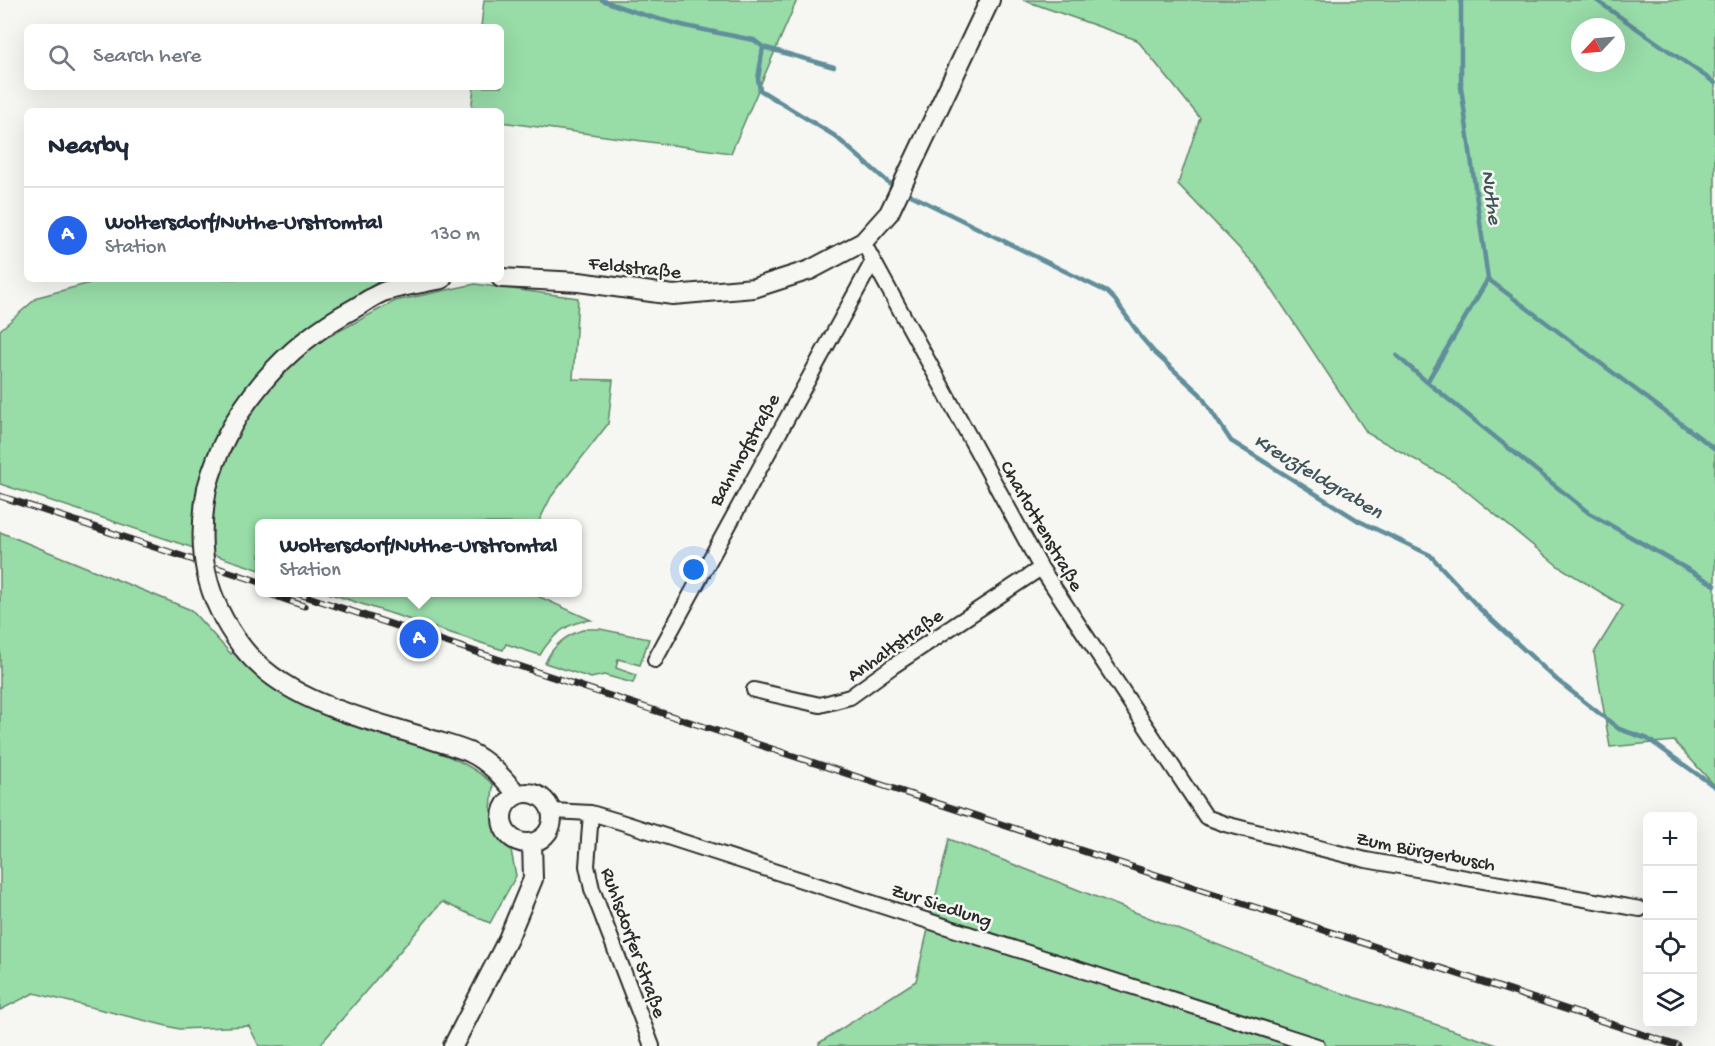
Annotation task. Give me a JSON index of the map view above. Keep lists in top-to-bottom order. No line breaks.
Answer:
{"streets":{"street":["Feldstraße","Bahnhofstraße","Charlottenstraße","Anhaltstraße","Zum Bürgerbusch","Zur Siedlung","Ruhlsdorfer Straße"]},"crossings":[["Feldstraße","Charlottenstraße"],["Bahnhofstraße","Charlottenstraße"],["Charlottenstraße","Anhaltstraße"],["Charlottenstraße","Zum Bürgerbusch"],["Zur Siedlung","Ruhlsdorfer Straße"]],"water":["Nuthe","Kreuzfeldgraben"],"north":"bottom left","page":{"search":"Search here","heading":"Nearby","list":[{"mark":"A","name":"Woltersdorf/Nuthe-Urstromtal","note":"Station","value":"130 m"}],"popup":["Woltersdorf/Nuthe-Urstromtal","Station"],"pins":"A","map_buttons":["+","−"]}}
